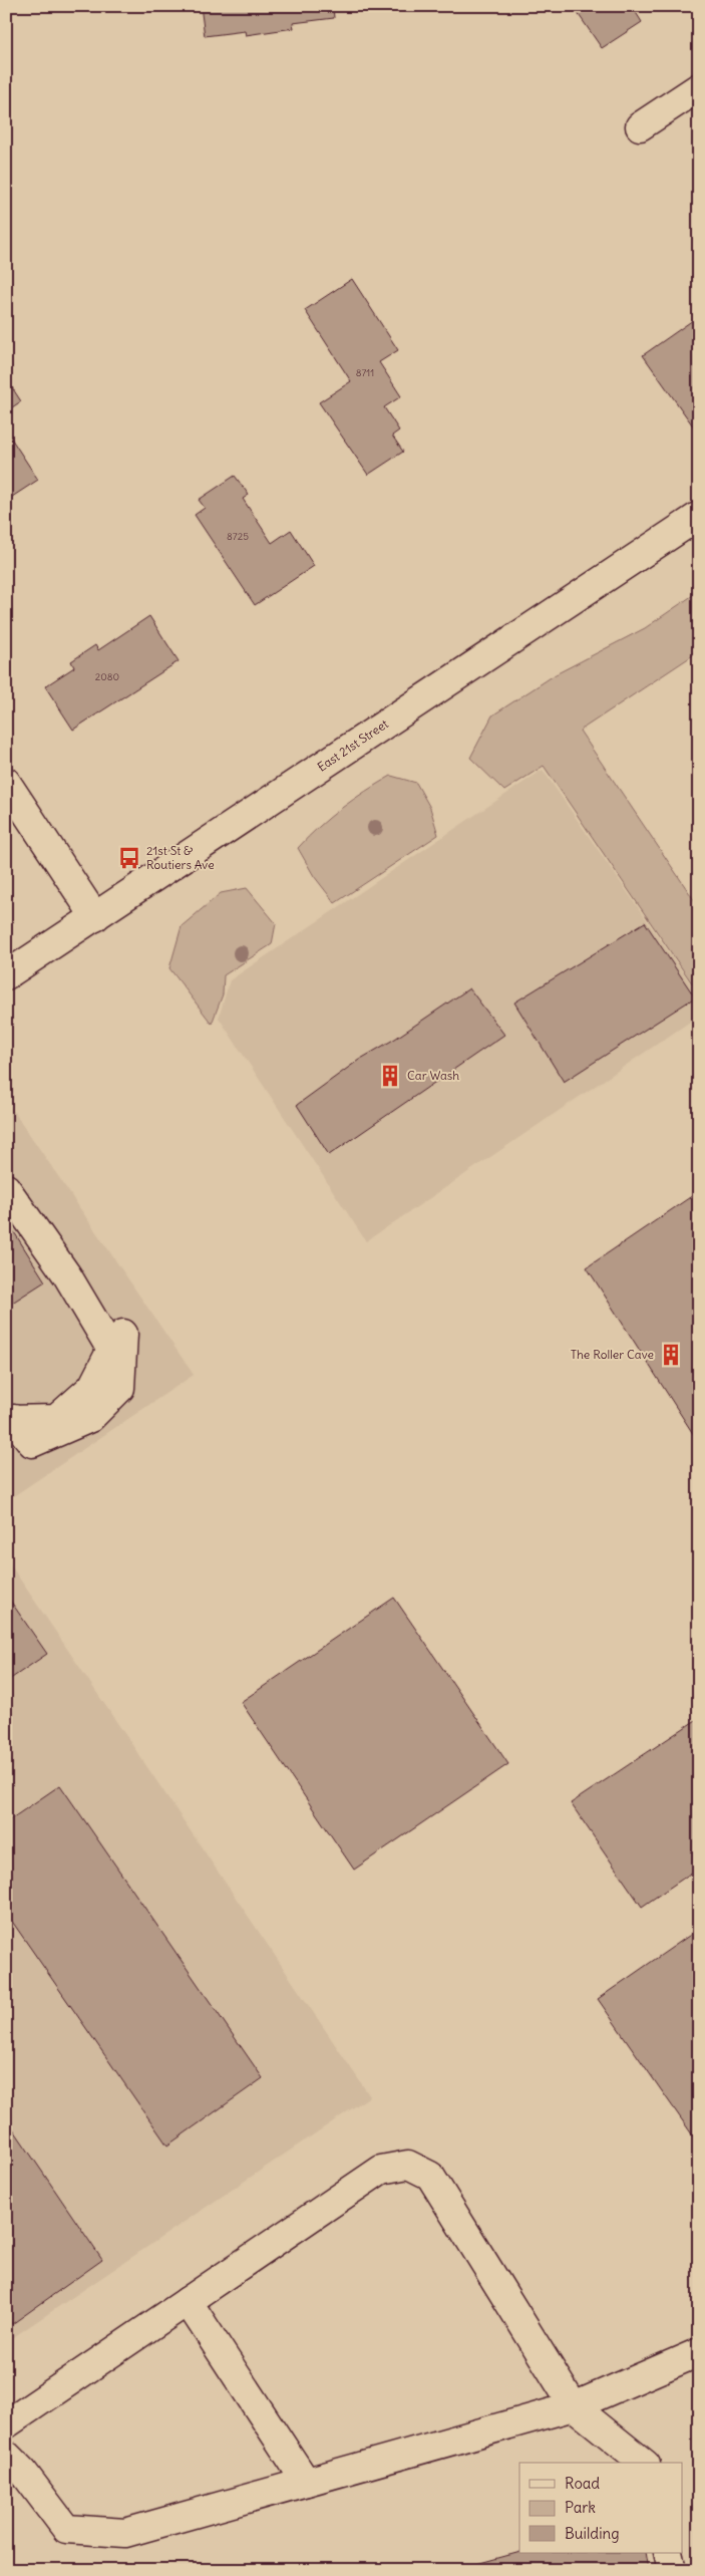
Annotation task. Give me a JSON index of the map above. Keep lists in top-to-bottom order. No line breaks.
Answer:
{"streets":{"main road":["East 21st Street"]},"places":{"bus stop":["21st St & Routiers Ave"],"building":["Car Wash","The Roller Cave"]},"house_numbers":["8711","8725","2080"],"legend":["Road","Park","Building"]}
